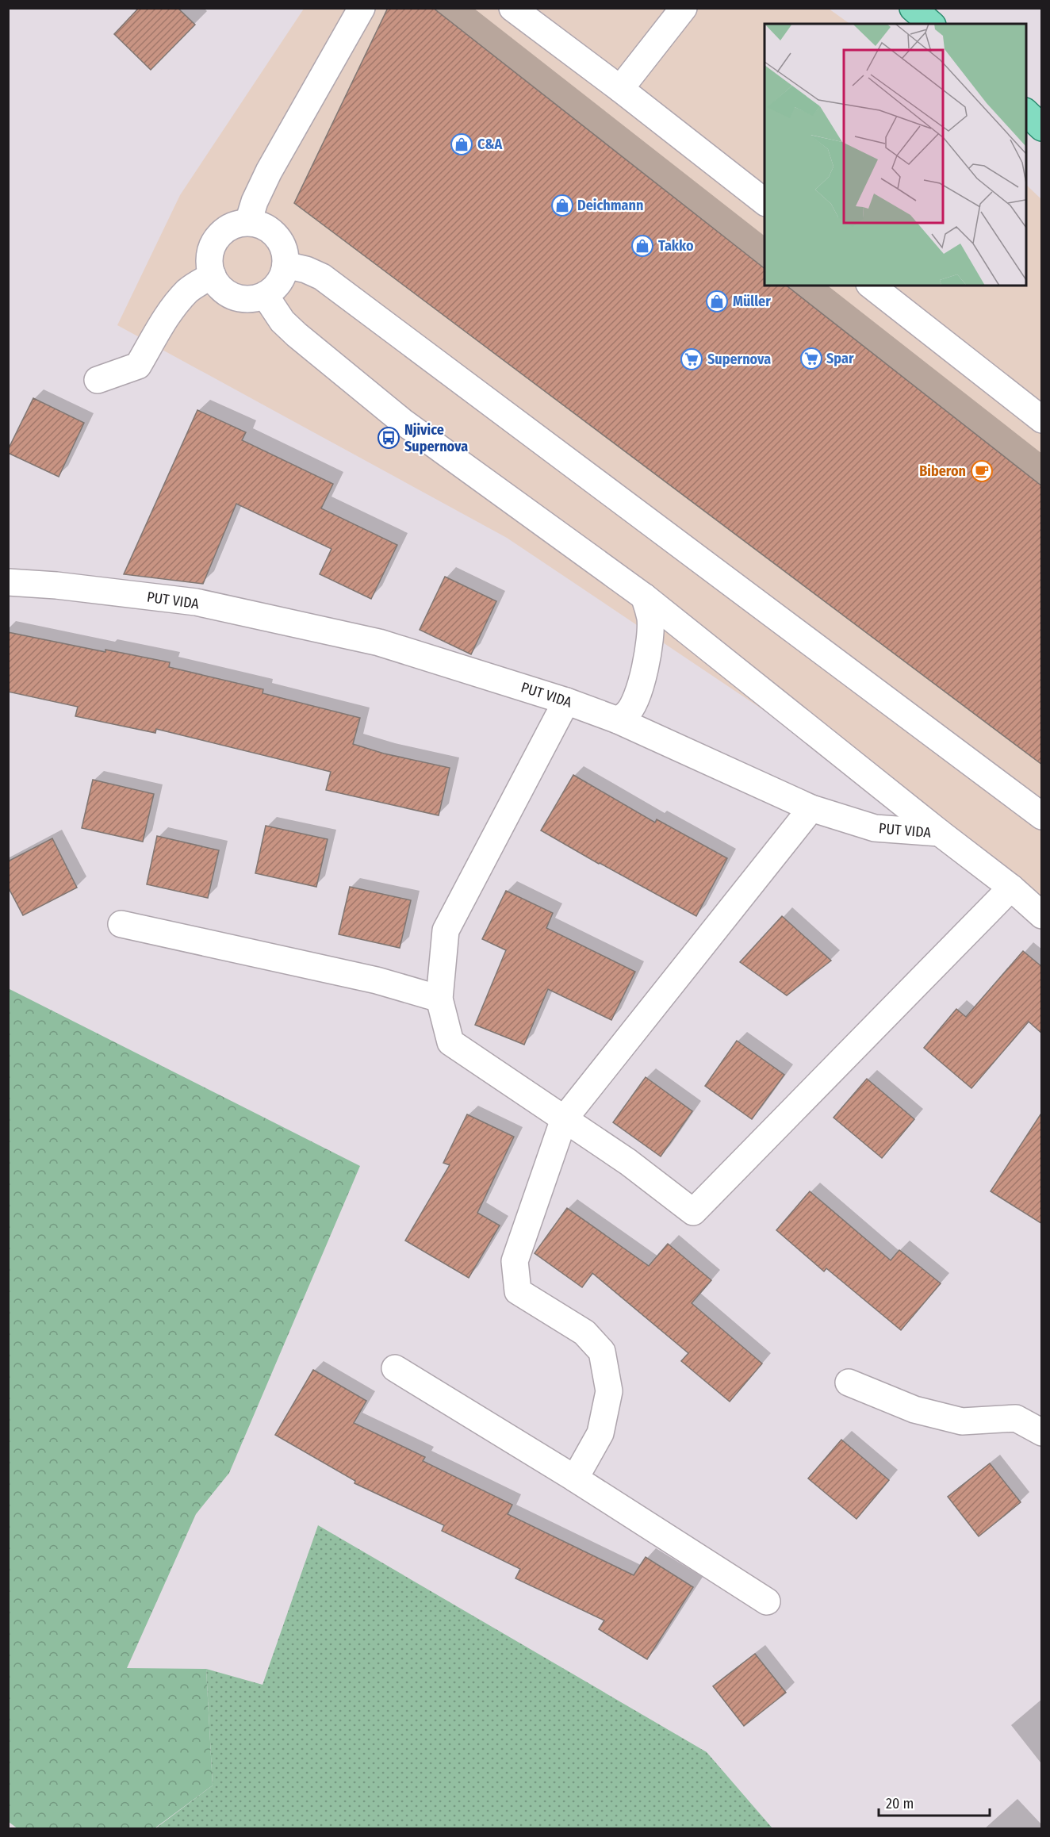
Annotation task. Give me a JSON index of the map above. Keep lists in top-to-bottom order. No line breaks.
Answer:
{"streets":{"street":["PUT VIDA"]},"places":{"shop":["C&A","Deichmann","Takko","Müller"],"supermarket":["Spar","Supernova"],"bus stop":["Njivice Supernova"],"cafe":["Biberon"]},"scale_bar":"20 m"}
